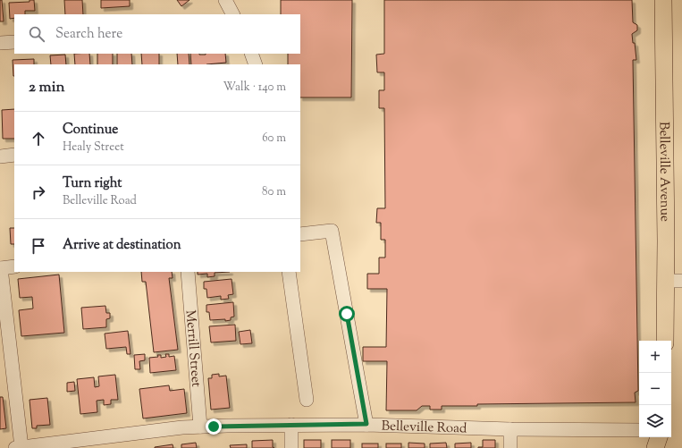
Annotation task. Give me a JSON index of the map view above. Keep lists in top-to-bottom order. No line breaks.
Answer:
{"streets":{"main road":["Belleville Avenue"],"street":["Merrill Street","Belleville Road"]},"crossings":[["Merrill Street","Belleville Road"]],"page":{"search":"Search here","heading":["2 min","Walk · 140 m"],"list":[["Continue","Healy Street","60 m"],["Turn right","Belleville Road","80 m"],"Arrive at destination"],"map_buttons":["+","−"]}}
